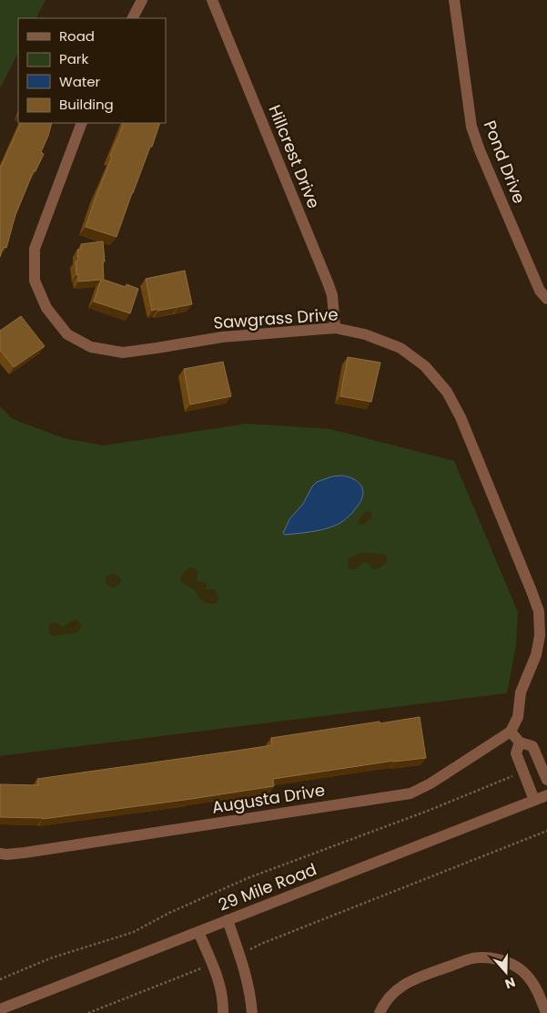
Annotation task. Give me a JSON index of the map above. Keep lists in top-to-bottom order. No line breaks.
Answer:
{"streets":{"street":["Hillcrest Drive","Pond Drive","Sawgrass Drive","Augusta Drive","29 Mile Road"]},"crossings":[["Hillcrest Drive","Sawgrass Drive"],["Sawgrass Drive","Augusta Drive"]],"legend":["Road","Park","Water","Building"],"north":"bottom"}
